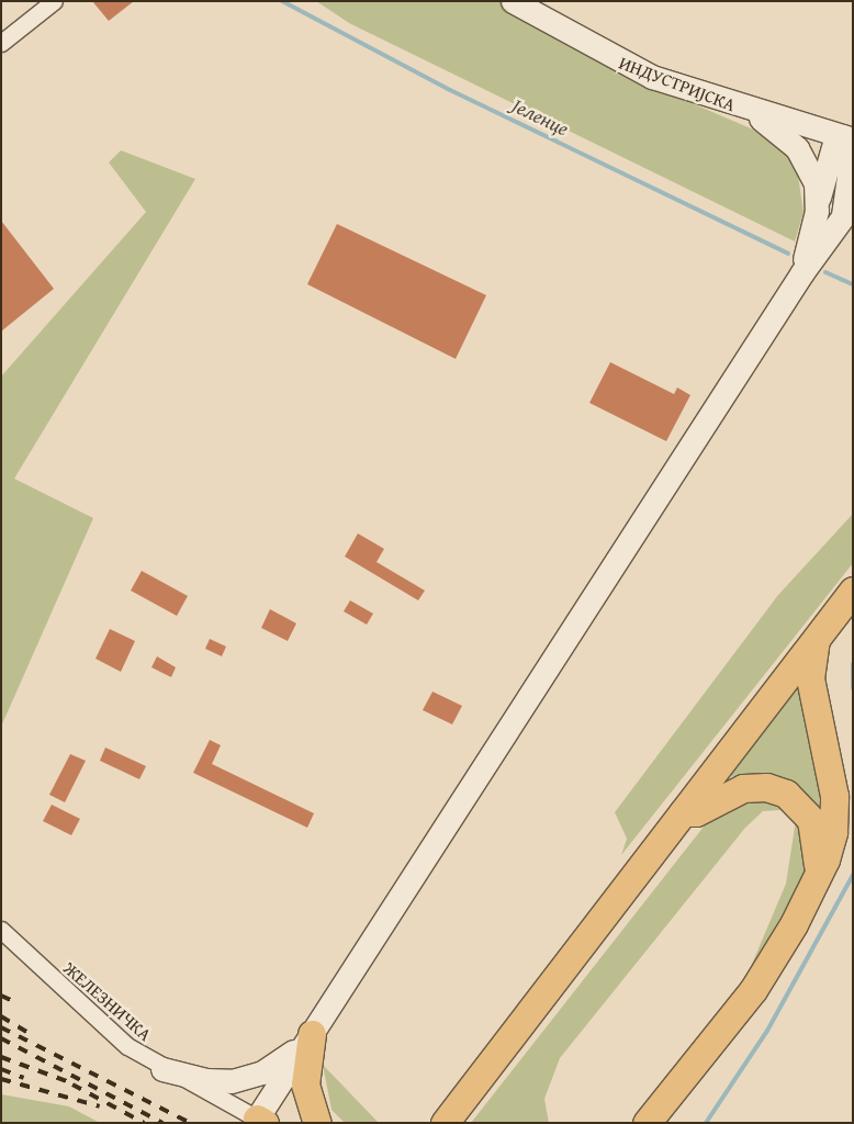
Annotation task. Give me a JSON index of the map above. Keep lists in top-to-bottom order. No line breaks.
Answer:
{"streets":{"main road":["ИНДУСТРИЈСКА"],"street":["ЖЕЛЕЗНИЧКА"]},"water":["Јеленце"]}
